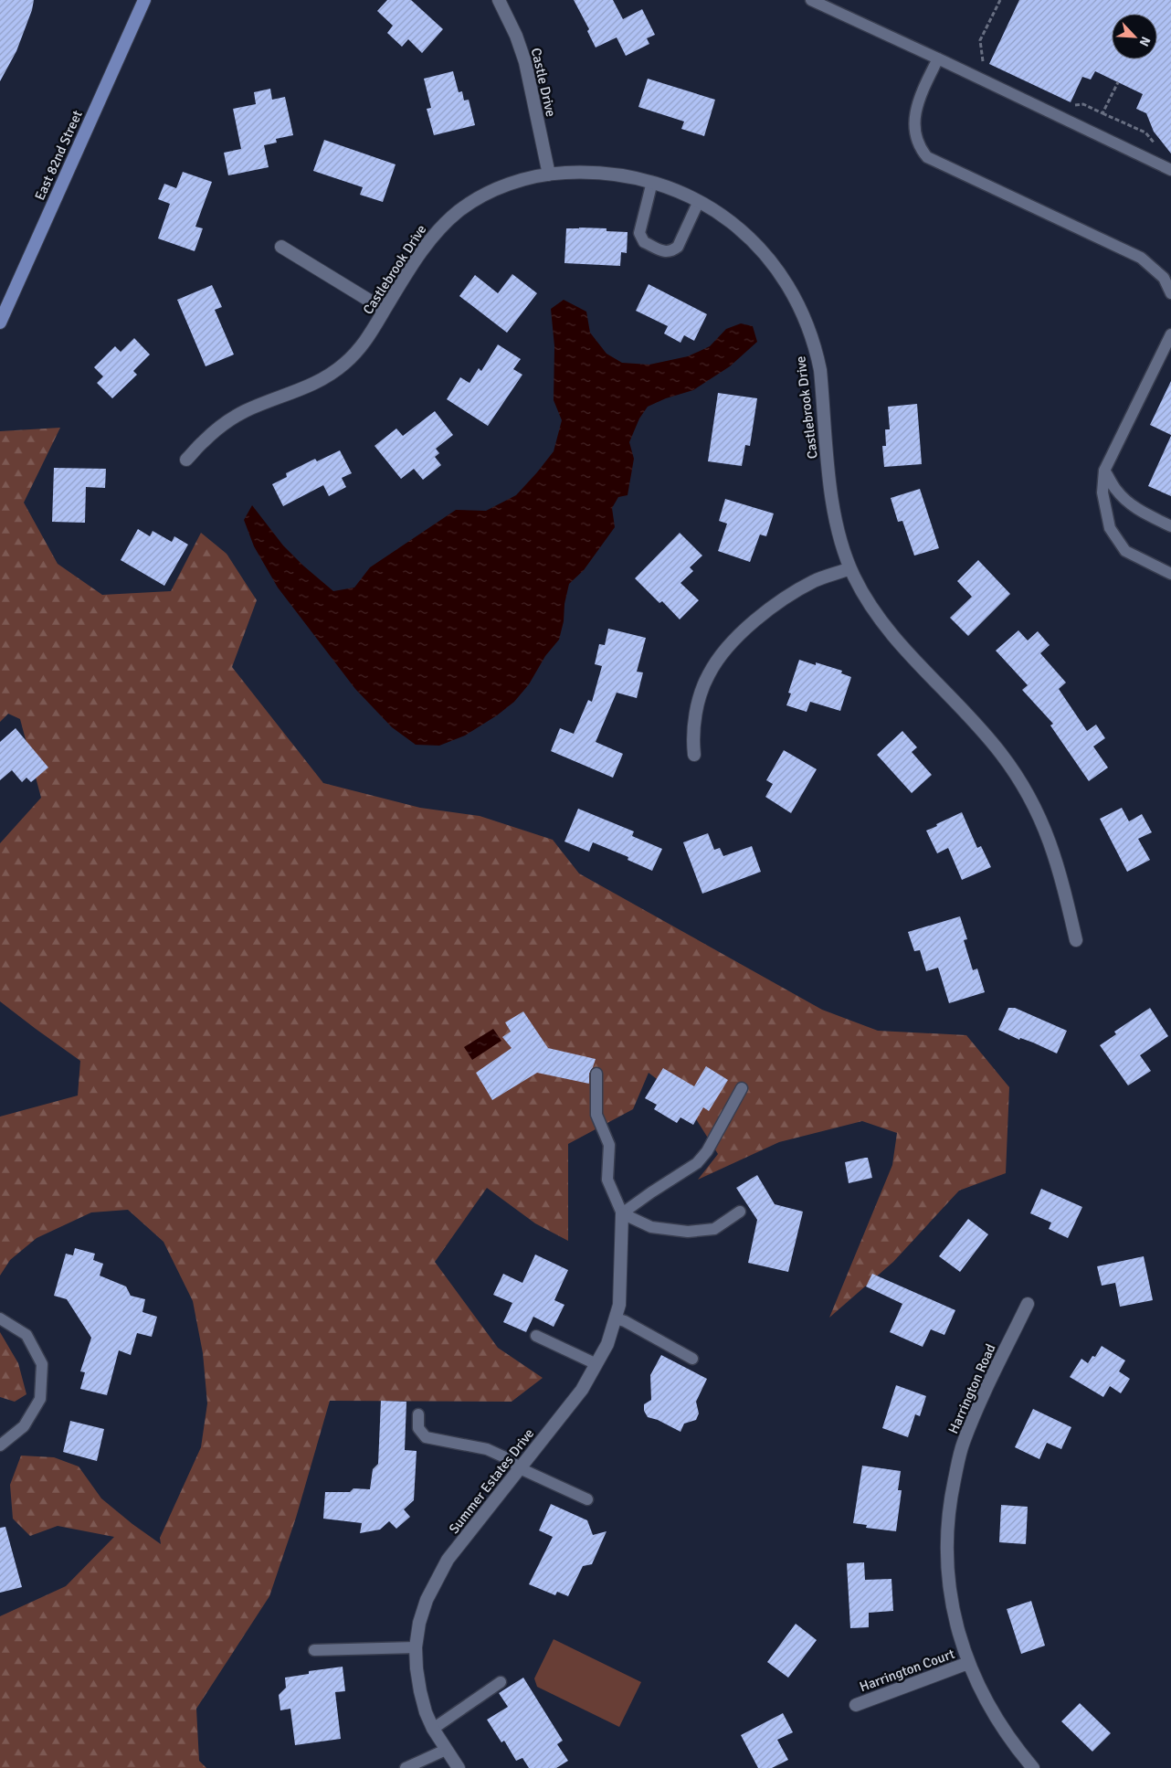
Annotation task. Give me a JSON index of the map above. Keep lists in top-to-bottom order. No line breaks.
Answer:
{"streets":{"main road":["East 82nd Street"],"street":["Castle Drive","Castlebrook Drive","Harrington Road","Summer Estates Drive","Harrington Court"]},"crossings":[["Castle Drive","Castlebrook Drive"],["Harrington Road","Harrington Court"]],"north":"bottom right"}
